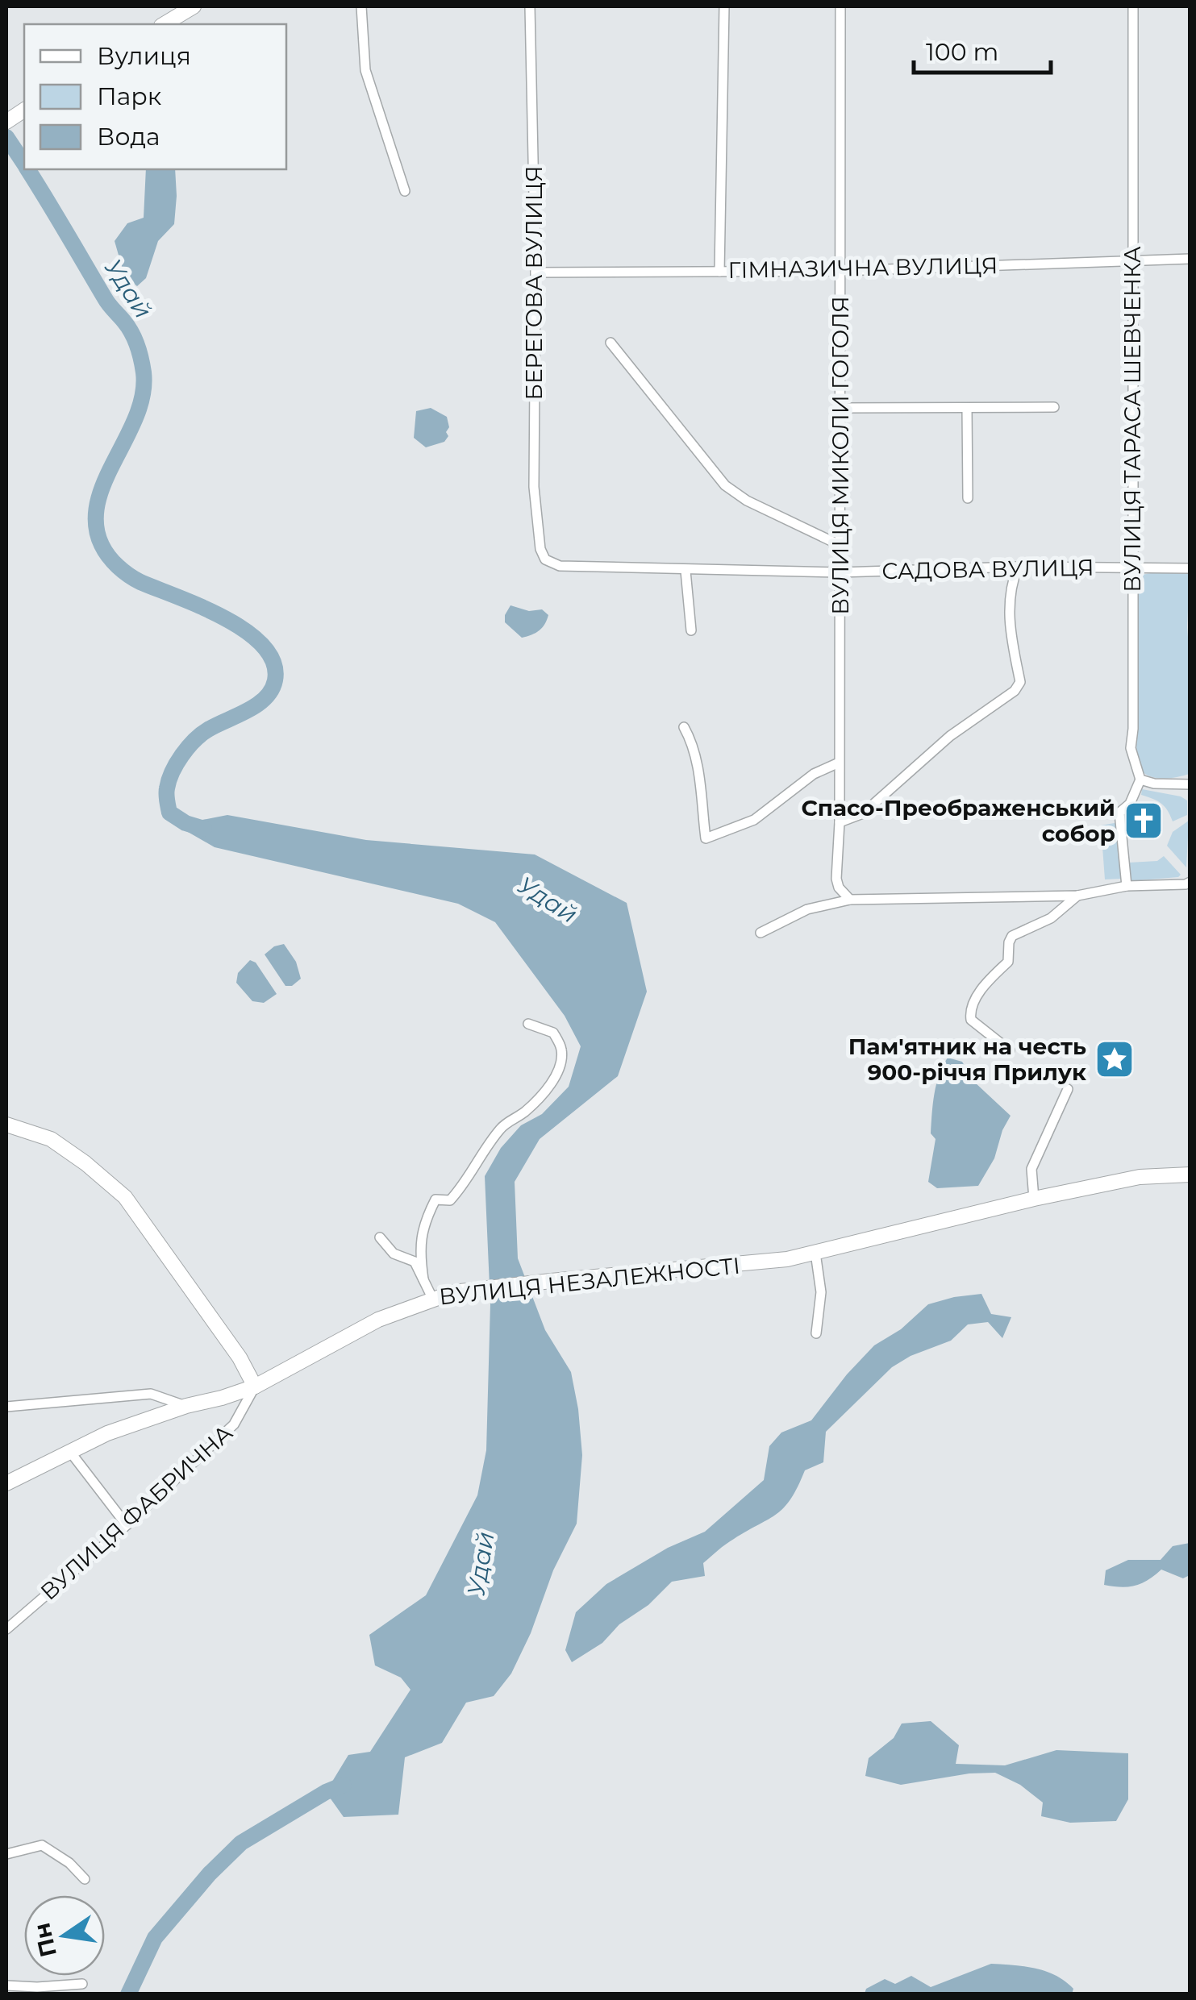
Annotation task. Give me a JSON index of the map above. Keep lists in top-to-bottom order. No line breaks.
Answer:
{"streets":{"main road":["ВУЛИЦЯ НЕЗАЛЕЖНОСТІ"],"street":["ГІМНАЗИЧНА ВУЛИЦЯ","БЕРЕГОВА ВУЛИЦЯ","ВУЛИЦЯ ТАРАСА ШЕВЧЕНКА","ВУЛИЦЯ МИКОЛИ ГОГОЛЯ","САДОВА ВУЛИЦЯ","ВУЛИЦЯ ФАБРИЧНА"]},"crossings":[["ГІМНАЗИЧНА ВУЛИЦЯ","БЕРЕГОВА ВУЛИЦЯ"],["ГІМНАЗИЧНА ВУЛИЦЯ","ВУЛИЦЯ ТАРАСА ШЕВЧЕНКА"],["ГІМНАЗИЧНА ВУЛИЦЯ","ВУЛИЦЯ МИКОЛИ ГОГОЛЯ"],["БЕРЕГОВА ВУЛИЦЯ","САДОВА ВУЛИЦЯ"],["ВУЛИЦЯ ТАРАСА ШЕВЧЕНКА","САДОВА ВУЛИЦЯ"],["ВУЛИЦЯ МИКОЛИ ГОГОЛЯ","САДОВА ВУЛИЦЯ"],["ВУЛИЦЯ НЕЗАЛЕЖНОСТІ","ВУЛИЦЯ ФАБРИЧНА"]],"water":["Удай"],"places":{"church":["Спасо-Преображенський собор"],"place":["Пам'ятник на честь 900-річчя Прилук"]},"legend":["Вулиця","Парк","Вода"],"scale_bar":"100 m","north":"left"}
